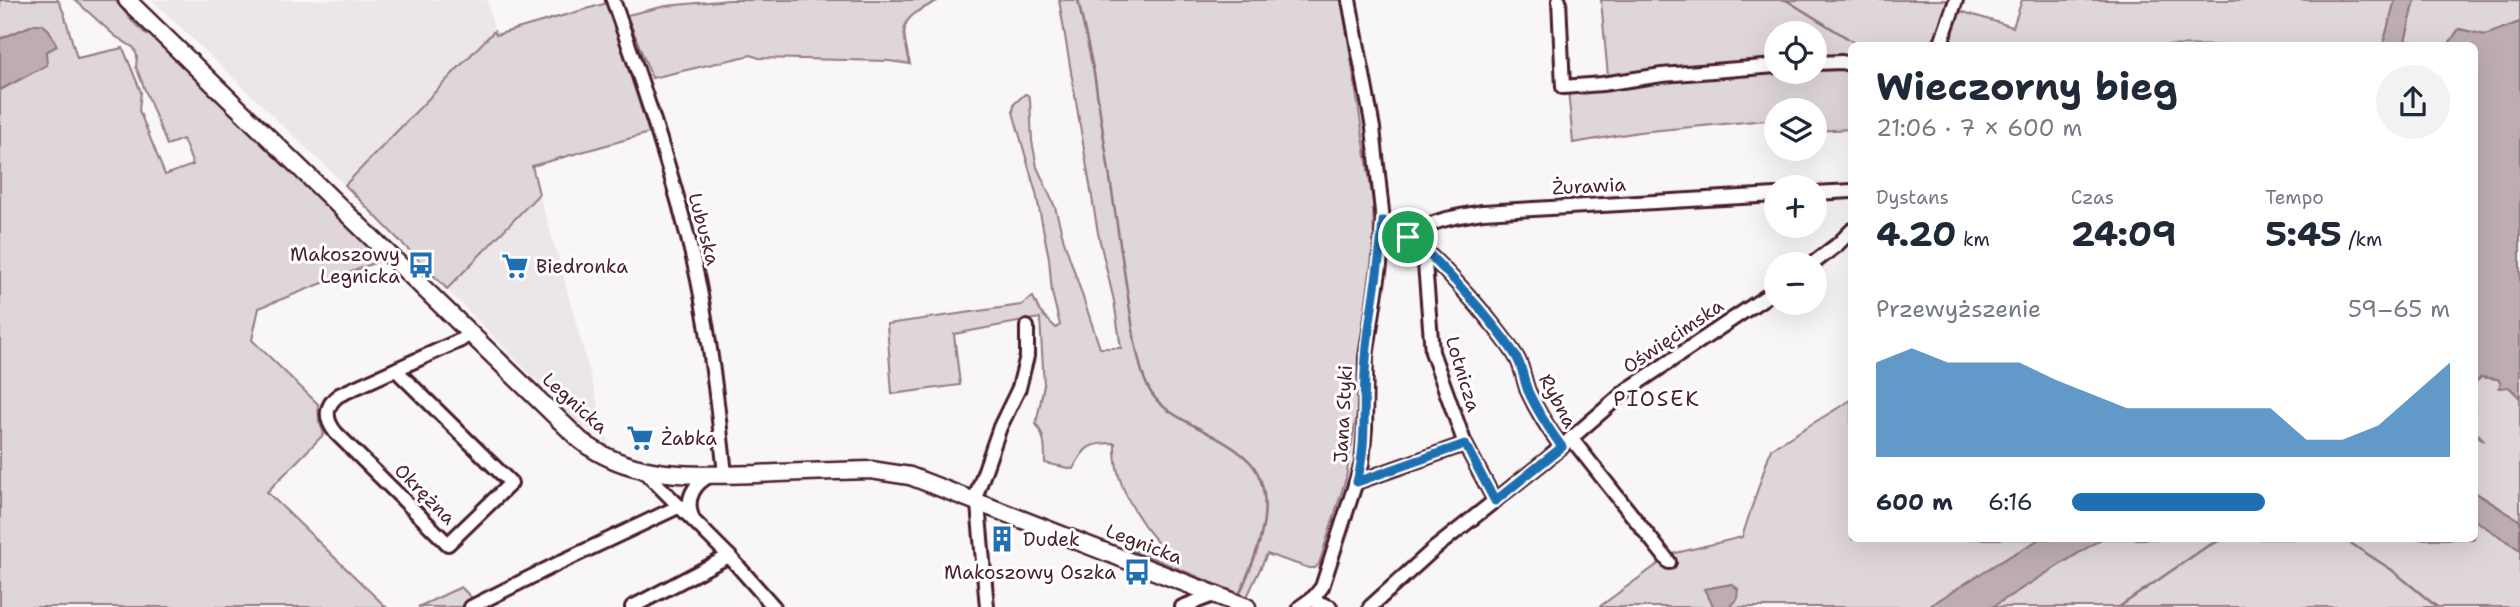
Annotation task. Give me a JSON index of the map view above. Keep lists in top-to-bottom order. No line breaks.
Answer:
{"streets":{"main road":["Legnicka"],"street":["Żurawia","Lubuska","Oświęcimska","Lotnicza","Rybna","Jana Styki","Okrężna"]},"crossings":[["Żurawia","Rybna"],["Lubuska","Legnicka"],["Oświęcimska","Lotnicza"],["Oświęcimska","Rybna"],["Lotnicza","Rybna"],["Rybna","Jana Styki"],["Legnicka","Okrężna"]],"districts":["PIOSEK"],"places":{"bus stop":["Makoszowy Legnicka","Makoszowy Oszka"],"supermarket":["Biedronka","Żabka"],"building":["Dudek"]},"page":{"map_buttons":["+","−"],"heading":["Wieczorny bieg","21:06 · 7 × 600 m"],"stats":[["Dystans","4.20 km"],["Czas","24:09"],["Tempo","5:45 /km"]],"chart":["Przewyższenie","59–65 m"],"list":[{"name":"600 m","note":"6:16"}]}}
